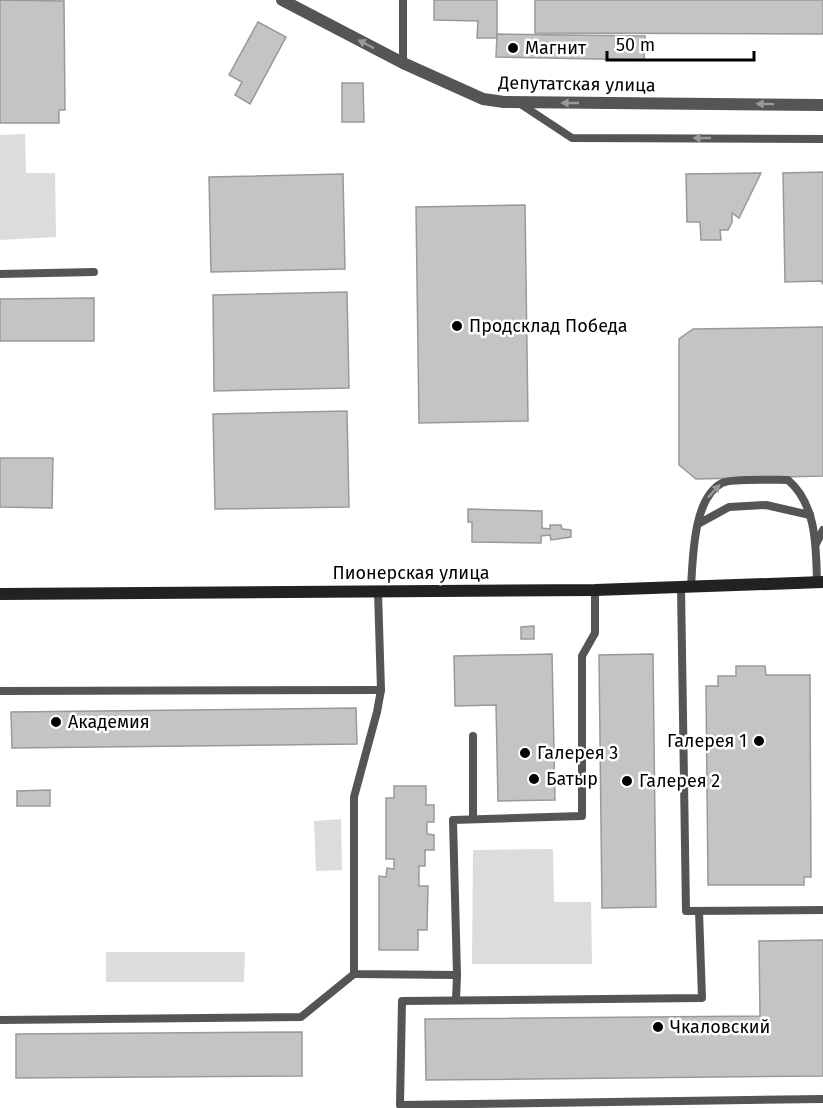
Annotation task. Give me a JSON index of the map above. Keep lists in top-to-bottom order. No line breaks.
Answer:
{"streets":{"main road":["Пионерская улица"],"street":["Депутатская улица"]},"one_way":["Депутатская улица"],"places":["Магнит","Продсклад Победа","Академия","Галерея 1","Галерея 3","Батыр","Галерея 2","Чкаловский"],"scale_bar":"50 m"}
